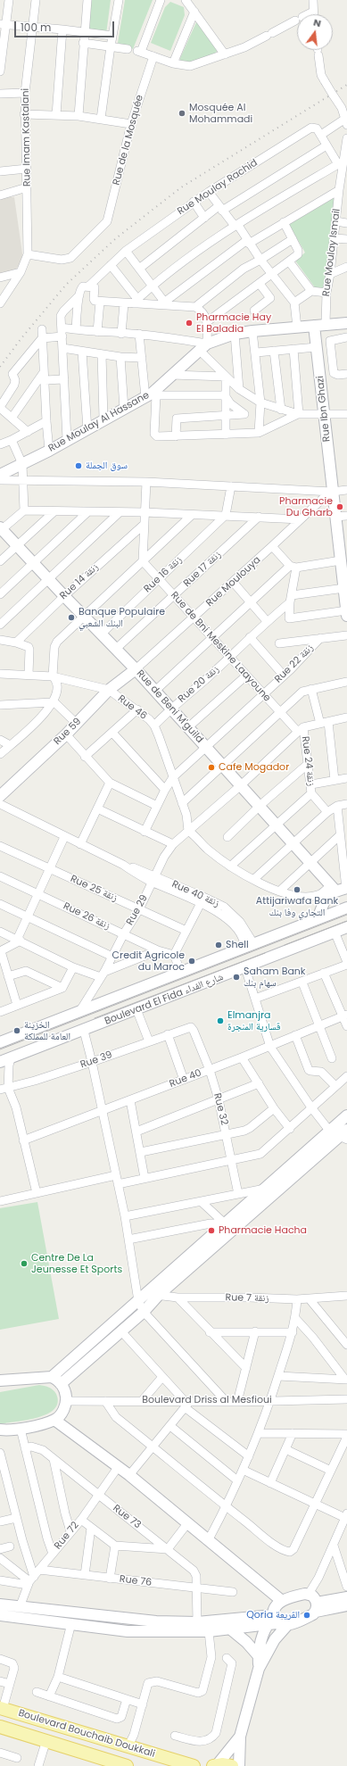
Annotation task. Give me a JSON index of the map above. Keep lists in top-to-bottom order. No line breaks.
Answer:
{"streets":{"main road":["Boulevard Bouchaib Doukkali"],"street":["Rue Imam Kastalani","Rue de la Mosquée","Rue Moulay Rachid","Rue Moulay Ismail","Rue Ibn Ghazi","Rue Moulay Al Hassane","Rue 17 زنقة","Rue 16 زنقة","Rue 14 زنقة","Rue Moulouya","Rue de Bni Meskine Laayoune","Rue 22 زنقة","Rue 20 زنقة","Rue de Beni M'guild","Rue 46","Rue 59","Rue 24 زنقة","Rue 25 زنقة","Rue 40 زنقة","Rue 29","Rue 26 زنقة","Boulevard El Fida شارع الفداء","Rue 39","Rue 40","Rue 32","Rue 7 زنقة","Boulevard Driss al Mesfioui","Rue 73","Rue 72","Rue 76"]},"crossings":[["Rue Imam Kastalani","Rue de la Mosquée"],["Rue Ibn Ghazi","Rue Moulouya"],["Rue 17 زنقة","Rue de Bni Meskine Laayoune"],["Rue 17 زنقة","Rue de Beni M'guild"],["Rue 16 زنقة","Rue de Bni Meskine Laayoune"],["Rue 16 زنقة","Rue de Beni M'guild"],["Rue 14 زنقة","Rue de Beni M'guild"],["Rue Moulouya","Rue de Bni Meskine Laayoune"],["Rue Moulouya","Rue de Beni M'guild"],["Rue Moulouya","Rue 59"],["Rue de Bni Meskine Laayoune","Rue 22 زنقة"],["Rue de Bni Meskine Laayoune","Rue 20 زنقة"],["Rue de Bni Meskine Laayoune","Rue 24 زنقة"],["Rue 22 زنقة","Rue de Beni M'guild"],["Rue 22 زنقة","Rue 46"],["Rue 20 زنقة","Rue de Beni M'guild"],["Rue 20 زنقة","Rue 46"],["Rue de Beni M'guild","Rue 59"],["Rue de Beni M'guild","Rue 24 زنقة"],["Rue 46","Rue 59"],["Rue 46","Rue 24 زنقة"],["Rue 46","Rue 29"],["Rue 24 زنقة","Rue 29"],["Rue 25 زنقة","Rue 29"],["Rue 40 زنقة","Rue 29"],["Rue 40 زنقة","Boulevard El Fida شارع الفداء"],["Rue 29","Rue 26 زنقة"],["Rue 29","Boulevard El Fida شارع الفداء"],["Rue 39","Rue 32"],["Rue 40","Rue 32"],["Rue 73","Rue 72"],["Rue 73","Rue 76"],["Rue 72","Rue 76"]],"places":["Mosquée Al Mohammadi","Pharmacie Hay El Baladia","سوق الجملة","Pharmacie Du Gharb","Banque Populaire البنك الشعبي","Cafe Mogador","Attijariwafa Bank التجاري وفا بنك","Shell","Credit Agricole du Maroc","Saham Bank سهام بنك","Elmanjra قسارية المنجرة","الخزينة العامة للمملكة","Pharmacie Hacha","Centre De La Jeunesse Et Sports","Qoria القريعة"],"scale_bar":"100 m","north":"top"}
